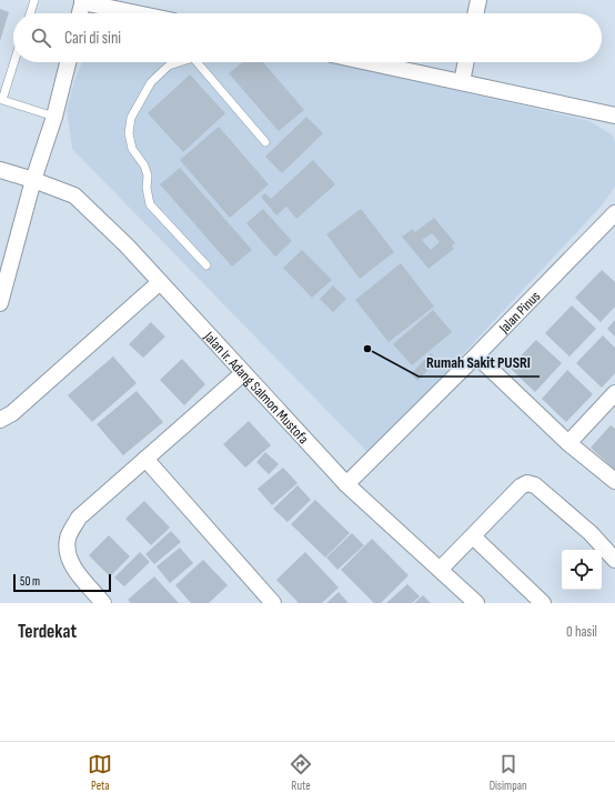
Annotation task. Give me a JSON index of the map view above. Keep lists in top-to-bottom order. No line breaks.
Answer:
{"streets":{"street":["Jalan Pinus","Jalan Ir. Adang Salmon Mustofa"]},"crossings":[["Jalan Pinus","Jalan Ir. Adang Salmon Mustofa"]],"places":["Rumah Sakit PUSRI"],"scale_bar":"50 m","page":{"search":"Cari di sini","scale":"50 m","heading":["Terdekat","0 hasil"],"nav":["Peta","Rute","Disimpan"]}}
